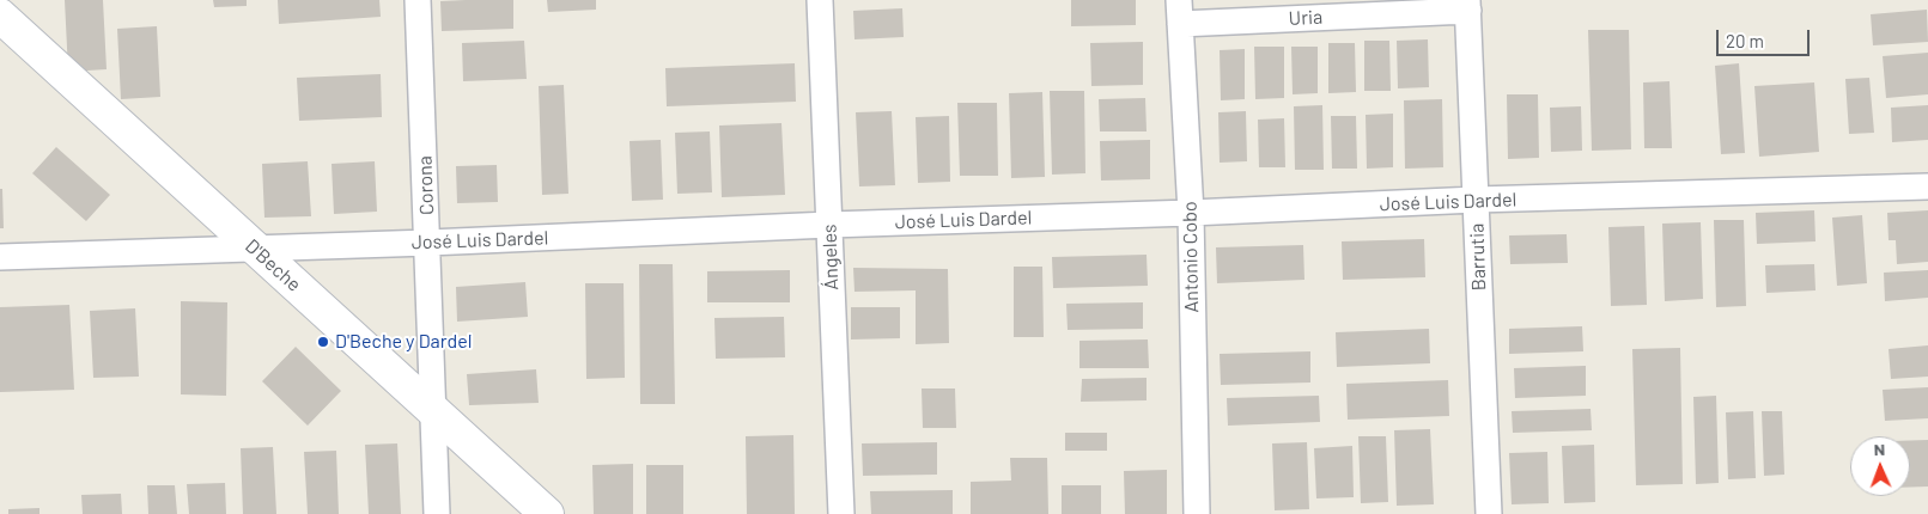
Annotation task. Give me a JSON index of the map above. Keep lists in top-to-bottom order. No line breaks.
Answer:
{"streets":{"street":["Uria","Corona","José Luis Dardel","Ángeles","Antonio Cobo","Barrutia","D'Beche"]},"crossings":[["Uria","Antonio Cobo"],["Uria","Barrutia"],["Corona","José Luis Dardel"],["Corona","D'Beche"],["José Luis Dardel","Ángeles"],["José Luis Dardel","Antonio Cobo"],["José Luis Dardel","Barrutia"],["José Luis Dardel","D'Beche"]],"places":["D'Beche y Dardel"],"scale_bar":"20 m","north":"top"}
